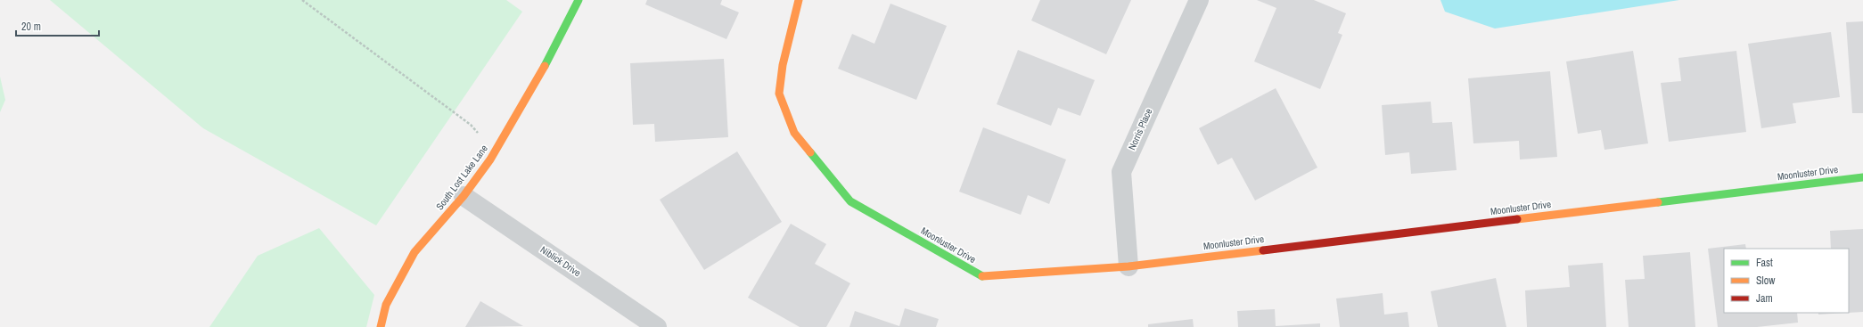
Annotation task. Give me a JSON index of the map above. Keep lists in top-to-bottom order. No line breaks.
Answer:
{"streets":{"street":["Norris Place","Moonluster Drive","South Lost Lake Lane","Niblick Drive"]},"crossings":[["Norris Place","Moonluster Drive"],["South Lost Lake Lane","Niblick Drive"]],"legend":["Fast","Slow","Jam"],"scale_bar":"20 m"}
